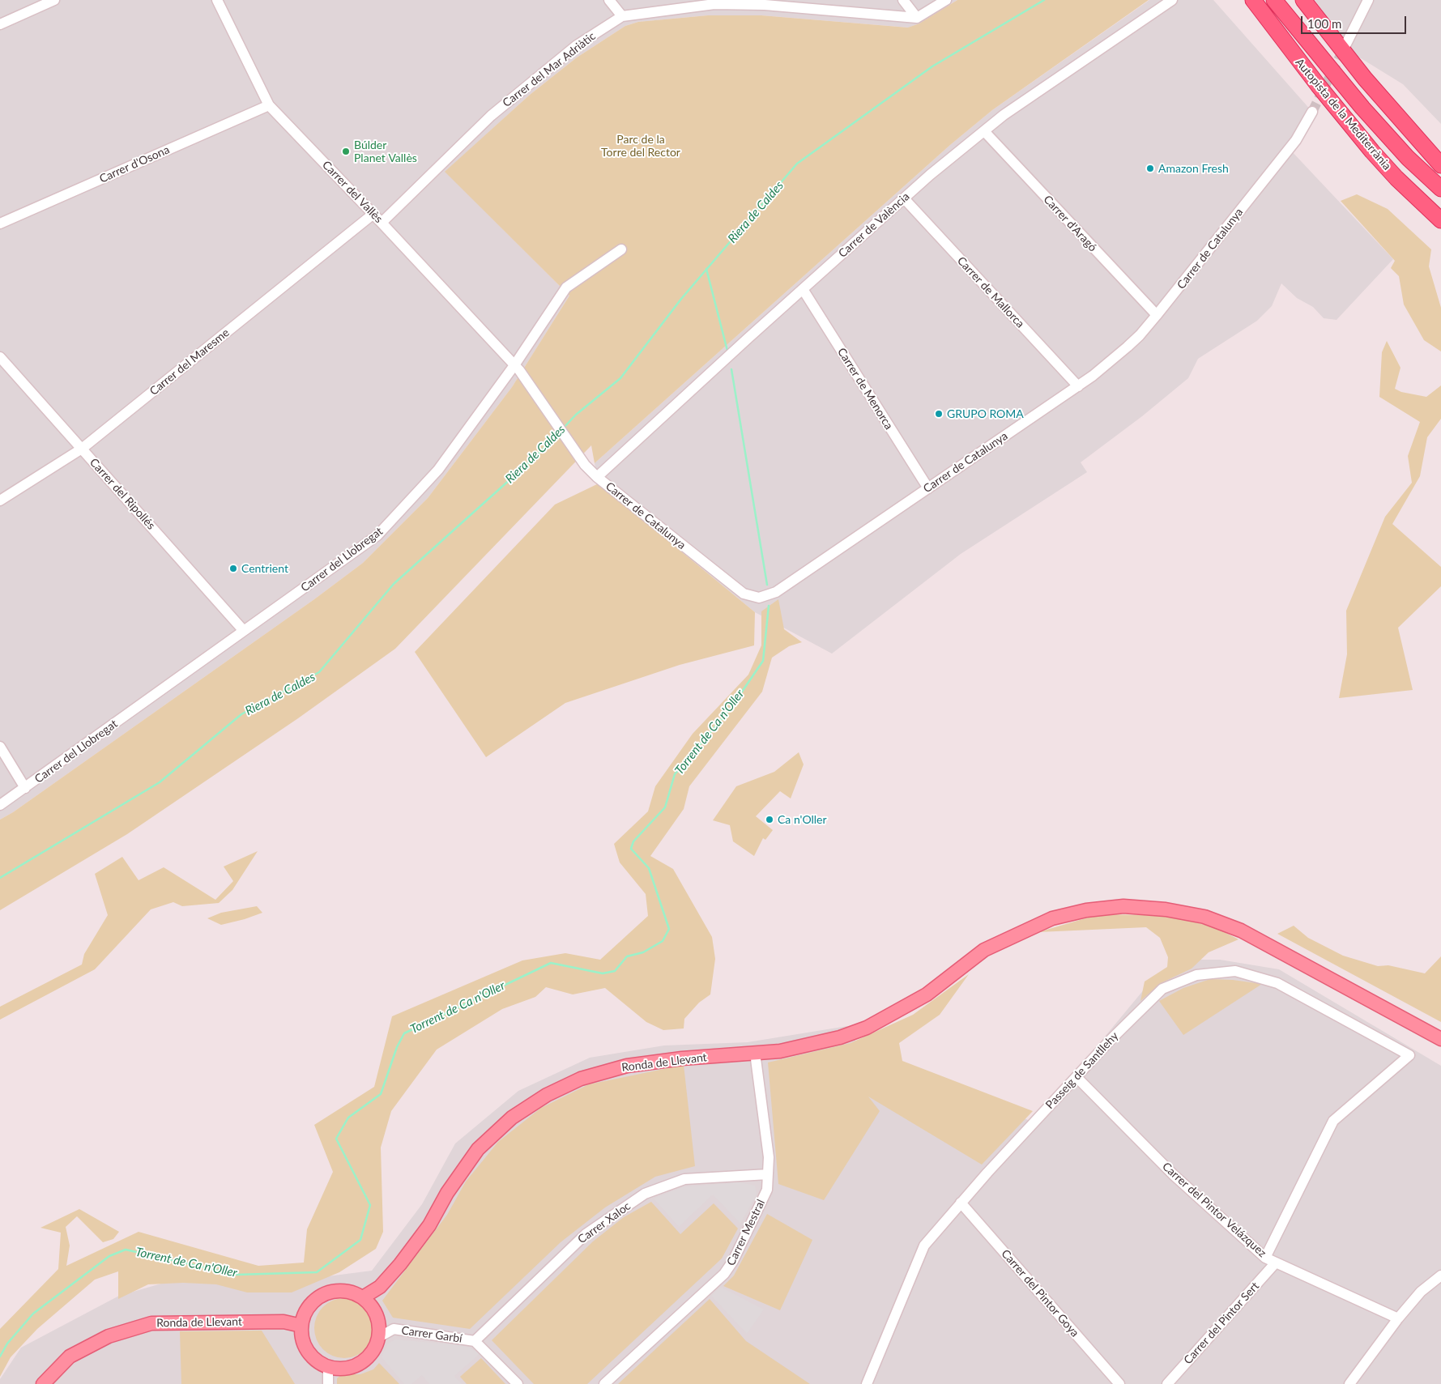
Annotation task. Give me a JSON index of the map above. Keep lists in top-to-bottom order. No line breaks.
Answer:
{"streets":{"highway":["Autopista de la Mediterrània"],"main road":["Ronda de Llevant"],"street":["Carrer del Mar Adriàtic","Carrer d'Osona","Carrer del Vallès","Carrer d'Aragó","Carrer de València","Carrer de Catalunya","Carrer de Mallorca","Carrer del Maresme","Carrer de Menorca","Carrer del Ripollés","Carrer del Llobregat","Passeig de Santllehy","Carrer del Pintor Velázquez","Carrer Xaloc","Carrer Mestral","Carrer del Pintor Goya","Carrer del Pintor Sert","Carrer Garbí"]},"crossings":[["Carrer del Mar Adriàtic","Carrer del Vallès"],["Carrer d'Osona","Carrer del Vallès"],["Carrer del Vallès","Carrer de Catalunya"],["Carrer del Vallès","Carrer del Maresme"],["Carrer del Vallès","Carrer del Llobregat"],["Carrer d'Aragó","Carrer de València"],["Carrer d'Aragó","Carrer de Catalunya"],["Carrer de València","Carrer de Catalunya"],["Carrer de València","Carrer de Mallorca"],["Carrer de València","Carrer de Menorca"],["Carrer de Catalunya","Carrer de Mallorca"],["Carrer de Catalunya","Carrer de Menorca"],["Carrer del Maresme","Carrer del Ripollés"],["Carrer del Ripollés","Carrer del Llobregat"],["Ronda de Llevant","Carrer Mestral"],["Ronda de Llevant","Carrer Garbí"],["Passeig de Santllehy","Carrer del Pintor Velázquez"],["Passeig de Santllehy","Carrer del Pintor Goya"],["Carrer del Pintor Velázquez","Carrer del Pintor Sert"],["Carrer Xaloc","Carrer Mestral"],["Carrer Xaloc","Carrer Garbí"]],"water":["Riera de Caldes","Torrent de Ca n'Oller"],"parks":["Parc de la Torre del Rector"],"places":["Búlder Planet Vallès","Amazon Fresh","GRUPO ROMA","Centrient","Ca n'Oller"],"scale_bar":"100 m"}
